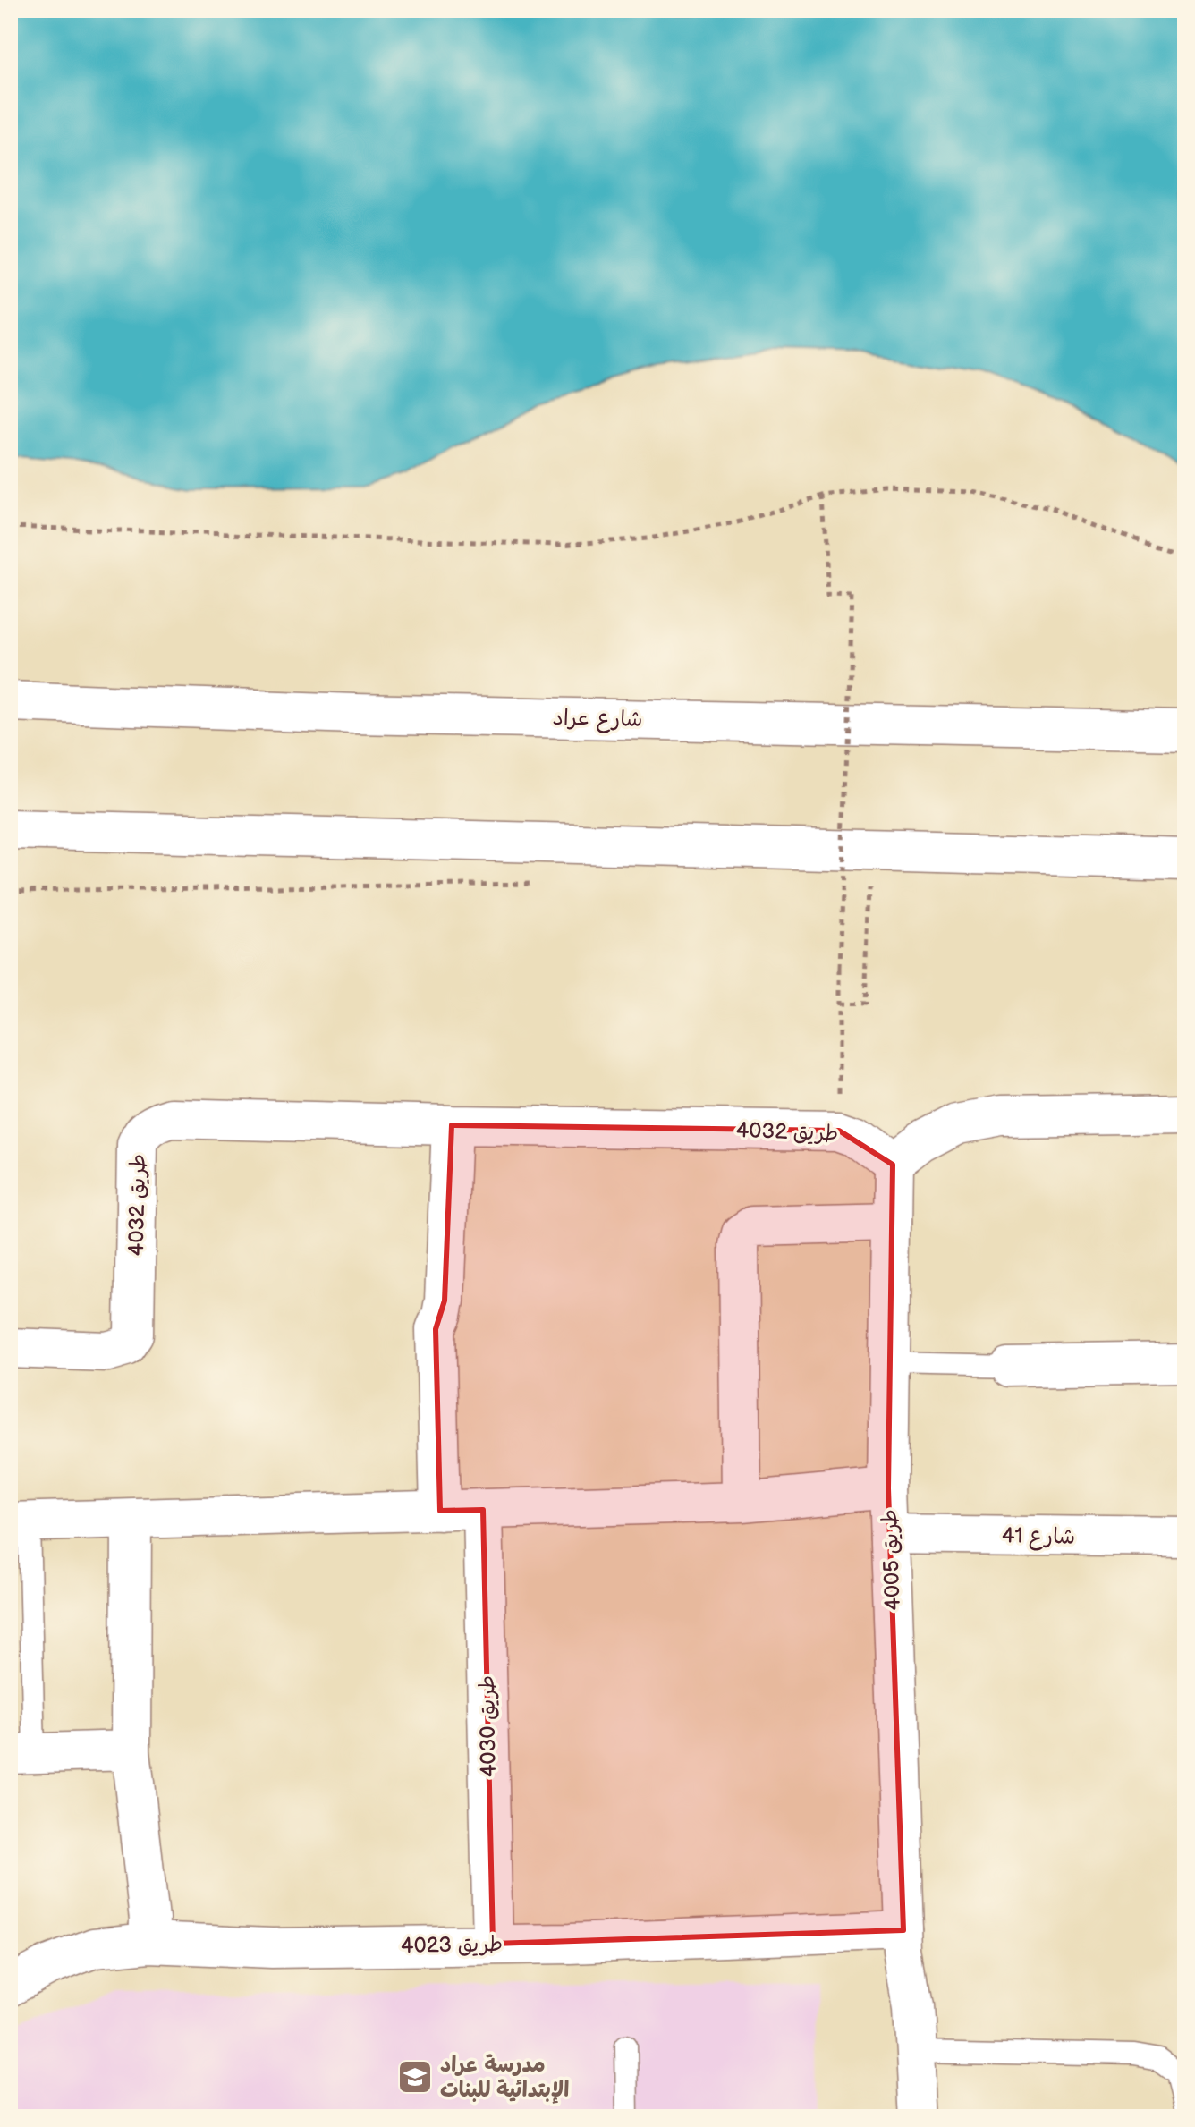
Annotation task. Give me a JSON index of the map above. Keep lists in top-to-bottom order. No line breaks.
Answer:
{"streets":{"street":["شارع عراد","طريق 4032","شارع 41","طريق 4005","طريق 4030","طريق 4023"]},"crossings":[["طريق 4032","طريق 4005"],["شارع 41","طريق 4005"],["طريق 4005","طريق 4023"],["طريق 4030","طريق 4023"]],"places":{"school or university":["مدرسة عراد الإبتدائية للبنات"]}}
